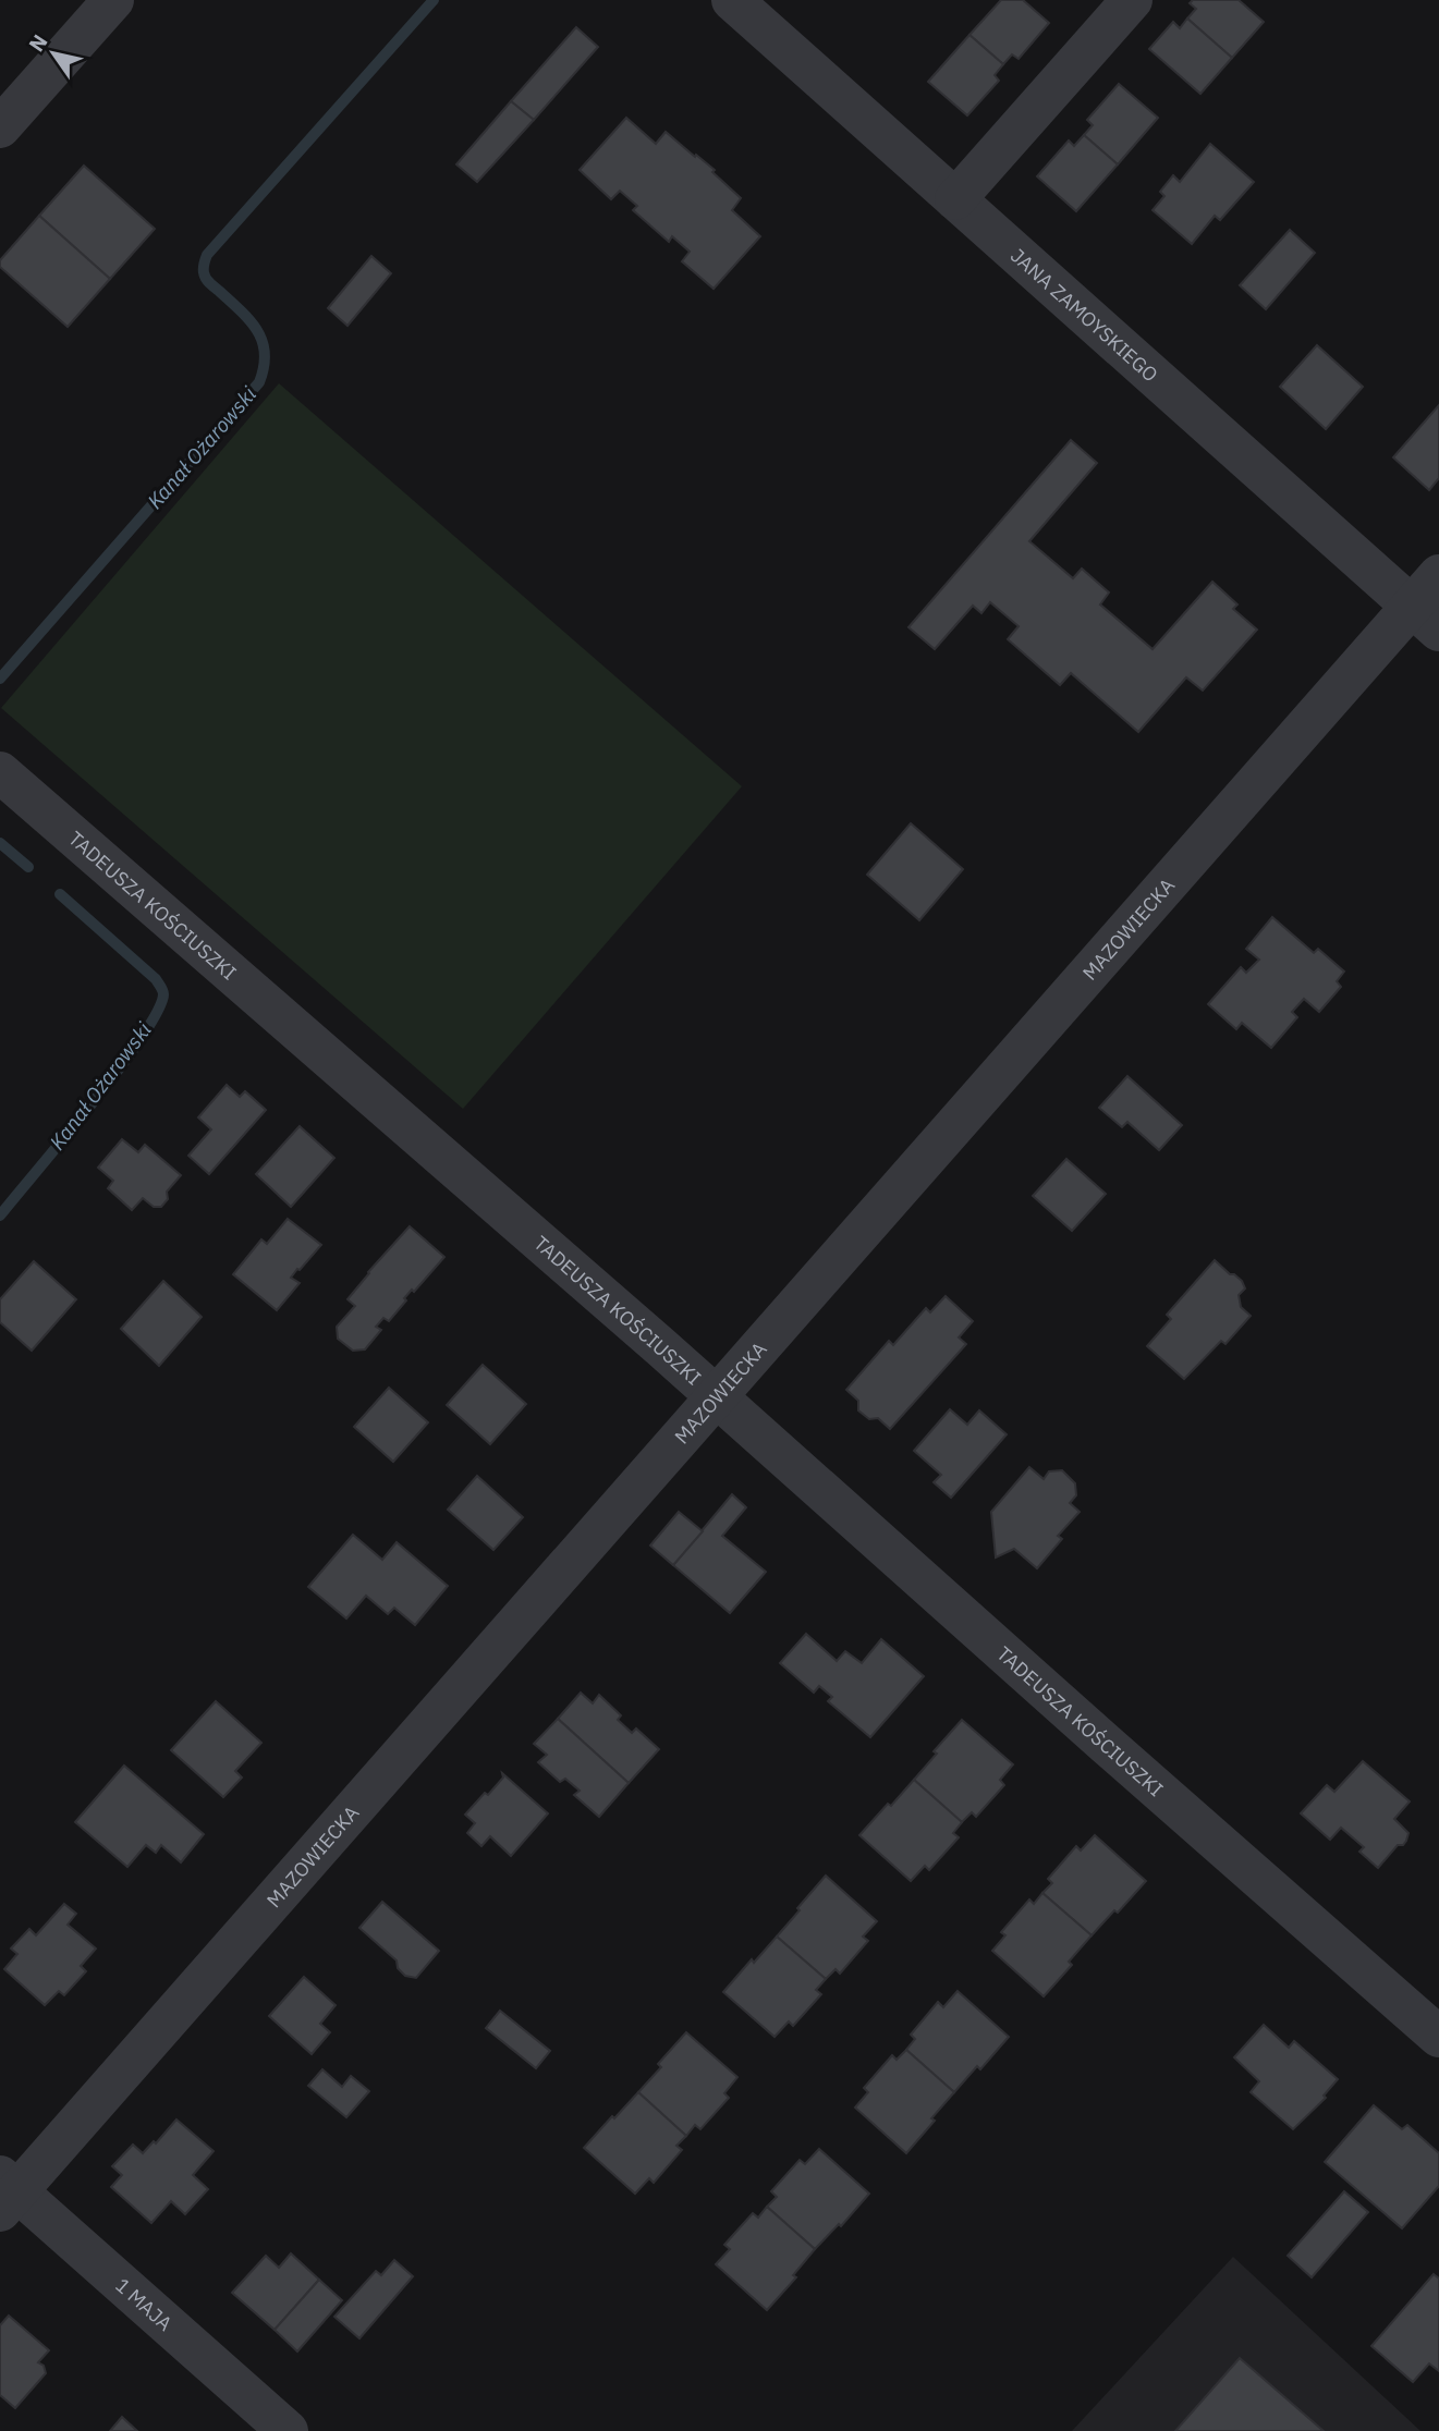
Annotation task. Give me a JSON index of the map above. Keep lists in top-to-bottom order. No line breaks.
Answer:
{"streets":{"street":["JANA ZAMOYSKIEGO","TADEUSZA KOŚCIUSZKI","MAZOWIECKA","1 MAJA"]},"crossings":[["JANA ZAMOYSKIEGO","MAZOWIECKA"],["TADEUSZA KOŚCIUSZKI","MAZOWIECKA"],["MAZOWIECKA","1 MAJA"]],"water":["Kanał Ożarowski"],"north":"top left"}
